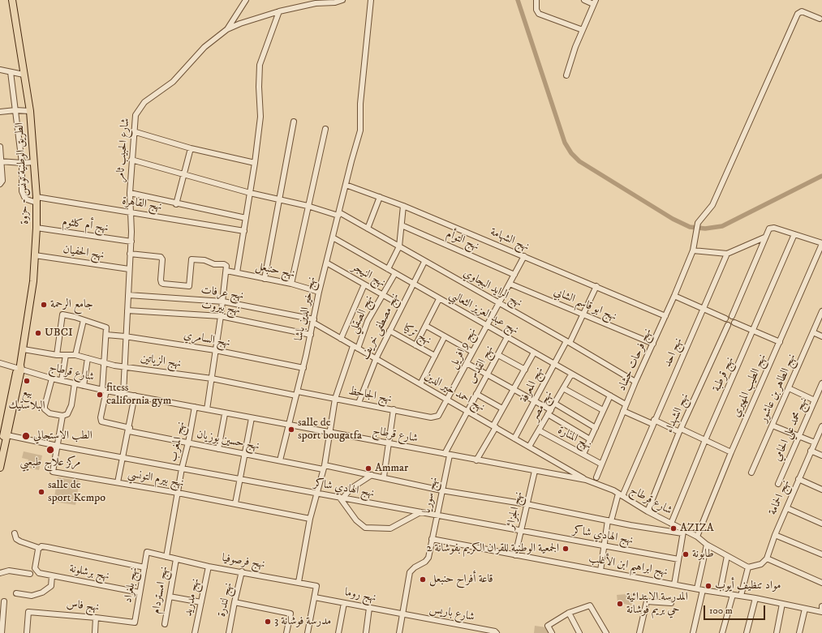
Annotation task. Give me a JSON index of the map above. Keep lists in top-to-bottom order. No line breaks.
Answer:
{"streets":{"main road":["الطريق الوطنية تونس - حزوة"],"street":["شارع الحبيب ثامر","نهج القاهرة","نهج أم كلثوم","نهج الشهامة","نهج التوأم","نهج الحفيان","نهج حنبعل","نهج النيجر","نهج الرايد البجاوي","نهج عرفات","نهج ابو قاسم الشابي","نهج بيروت","نهج خير الدين باشا","نهج عبد العزيز الثعالبي","نهج الصقلي","نهج مصطفى خريف","نهج تركيا","نهج السامري","نهج 9 افريل","نهج احد","نهج فرحات حشاد","نهج الزياتين","نهج القدس","شارع قرطاج","نهج قرطبة","نهج المعرفة","نهج الطيب المهيري","نهج الطاهر بن عاشور","نهج احمد خير الدين","نهج الجاحظ","نهج مصر","نهج الشهداء","نهج محمد علي الحامي","نهج المنارة","نهج حسين بوزيان","نهج المغرب","نهج بيرم التونسي","نهج الهادي شاكر","نهج سوريا","نهج الحمامة","نهج الجزائر","نهج فرصوفيا","نهج ابراهيم ابن الأغلب","نهج برشلونة","نهج بلغراد","نهج امستردام","نهج روما","نهج مدريد","نهج لندرة","نهج فاس","شارع باريس"]},"crossings":[["شارع الحبيب ثامر","نهج القاهرة"],["شارع الحبيب ثامر","نهج أم كلثوم"],["شارع الحبيب ثامر","نهج الحفيان"],["شارع الحبيب ثامر","نهج حنبعل"],["شارع الحبيب ثامر","نهج الرايد البجاوي"],["شارع الحبيب ثامر","نهج عرفات"],["شارع الحبيب ثامر","نهج بيروت"],["شارع الحبيب ثامر","نهج السامري"],["شارع الحبيب ثامر","نهج الزياتين"],["شارع الحبيب ثامر","شارع قرطاج"],["الطريق الوطنية تونس - حزوة","نهج القاهرة"],["الطريق الوطنية تونس - حزوة","نهج أم كلثوم"],["الطريق الوطنية تونس - حزوة","نهج الحفيان"],["الطريق الوطنية تونس - حزوة","نهج الزياتين"],["الطريق الوطنية تونس - حزوة","شارع قرطاج"],["الطريق الوطنية تونس - حزوة","نهج الهادي شاكر"],["نهج الشهامة","نهج خير الدين باشا"],["نهج الشهامة","نهج 9 افريل"],["نهج الشهامة","نهج فرحات حشاد"],["نهج الشهامة","نهج المعرفة"],["نهج التوأم","نهج 9 افريل"],["نهج حنبعل","نهج خير الدين باشا"],["نهج النيجر","نهج خير الدين باشا"],["نهج النيجر","نهج الصقلي"],["نهج النيجر","نهج مصطفى خريف"],["نهج الرايد البجاوي","نهج خير الدين باشا"],["نهج الرايد البجاوي","نهج مصطفى خريف"],["نهج الرايد البجاوي","نهج 9 افريل"],["نهج الرايد البجاوي","نهج فرحات حشاد"],["نهج الرايد البجاوي","نهج المعرفة"],["نهج عرفات","نهج خير الدين باشا"],["نهج عرفات","نهج احمد خير الدين"],["نهج ابو قاسم الشابي","نهج 9 افريل"],["نهج ابو قاسم الشابي","نهج فرحات حشاد"],["نهج ابو قاسم الشابي","نهج المعرفة"],["نهج بيروت","نهج خير الدين باشا"],["نهج خير الدين باشا","نهج عبد العزيز الثعالبي"],["نهج خير الدين باشا","نهج السامري"],["نهج خير الدين باشا","نهج الزياتين"],["نهج خير الدين باشا","شارع قرطاج"],["نهج خير الدين باشا","نهج احمد خير الدين"],["نهج خير الدين باشا","نهج الجاحظ"],["نهج خير الدين باشا","نهج حسين بوزيان"],["نهج عبد العزيز الثعالبي","نهج الصقلي"],["نهج عبد العزيز الثعالبي","نهج مصطفى خريف"],["نهج عبد العزيز الثعالبي","نهج 9 افريل"],["نهج عبد العزيز الثعالبي","نهج فرحات حشاد"],["نهج عبد العزيز الثعالبي","نهج القدس"],["نهج عبد العزيز الثعالبي","نهج المعرفة"],["نهج عبد العزيز الثعالبي","نهج مصر"],["نهج الصقلي","شارع قرطاج"],["نهج الصقلي","نهج احمد خير الدين"],["نهج الصقلي","نهج الجاحظ"],["نهج الصقلي","نهج حسين بوزيان"],["نهج الصقلي","نهج بيرم التونسي"],["نهج الصقلي","نهج الهادي شاكر"],["نهج الصقلي","نهج فرصوفيا"],["نهج مصطفى خريف","نهج تركيا"],["نهج مصطفى خريف","نهج احمد خير الدين"],["نهج مصطفى خريف","نهج الجاحظ"],["نهج 9 افريل","نهج احمد خير الدين"],["نهج 9 افريل","نهج الجاحظ"],["نهج احد","شارع قرطاج"],["نهج احد","نهج حسين بوزيان"],["نهج احد","نهج الهادي شاكر"],["نهج احد","نهج ابراهيم ابن الأغلب"],["نهج فرحات حشاد","نهج المنارة"],["نهج الزياتين","نهج الجاحظ"],["نهج القدس","شارع قرطاج"],["نهج القدس","نهج احمد خير الدين"],["نهج القدس","نهج سوريا"],["شارع قرطاج","نهج قرطبة"],["شارع قرطاج","نهج الطيب المهيري"],["شارع قرطاج","نهج احمد خير الدين"],["شارع قرطاج","نهج الشهداء"],["شارع قرطاج","نهج حسين بوزيان"],["شارع قرطاج","نهج المغرب"],["شارع قرطاج","نهج بيرم التونسي"],["شارع قرطاج","نهج سوريا"],["شارع قرطاج","نهج الجزائر"],["نهج المعرفة","نهج احمد خير الدين"],["نهج احمد خير الدين","نهج مصر"],["نهج مصر","نهج المنارة"],["نهج حسين بوزيان","نهج المغرب"],["نهج حسين بوزيان","نهج سوريا"],["نهج حسين بوزيان","نهج الجزائر"],["نهج المغرب","نهج بيرم التونسي"],["نهج المغرب","نهج الهادي شاكر"],["نهج المغرب","نهج فرصوفيا"],["نهج بيرم التونسي","نهج الهادي شاكر"],["نهج الهادي شاكر","نهج سوريا"],["نهج الهادي شاكر","نهج الجزائر"],["نهج سوريا","نهج ابراهيم ابن الأغلب"],["نهج سوريا","نهج روما"],["نهج سوريا","شارع باريس"],["نهج الجزائر","نهج ابراهيم ابن الأغلب"],["نهج فرصوفيا","نهج بلغراد"],["نهج فرصوفيا","نهج امستردام"],["نهج فرصوفيا","نهج روما"],["نهج فرصوفيا","نهج مدريد"],["نهج فرصوفيا","نهج لندرة"],["نهج برشلونة","نهج بلغراد"],["نهج بلغراد","نهج فاس"],["نهج روما","شارع باريس"]],"places":["جامع الرحمة","UBCI","بيع البلاستيك","fitess california gym","salle de sport bougatfa","الطب الاستجالي","مركز علاج طبعيي","Ammar","salle de sport Kempo","AZIZA","الجمعية الوطنية للقران الكريم بفوشانة 2","طابونة","قاعة أفراح حنبعل","مواد تنظيف أيوب","المدرسة الابتدائية حي بريم فوشانة","مدرسة فوشانة 3"],"scale_bar":"100 m"}
